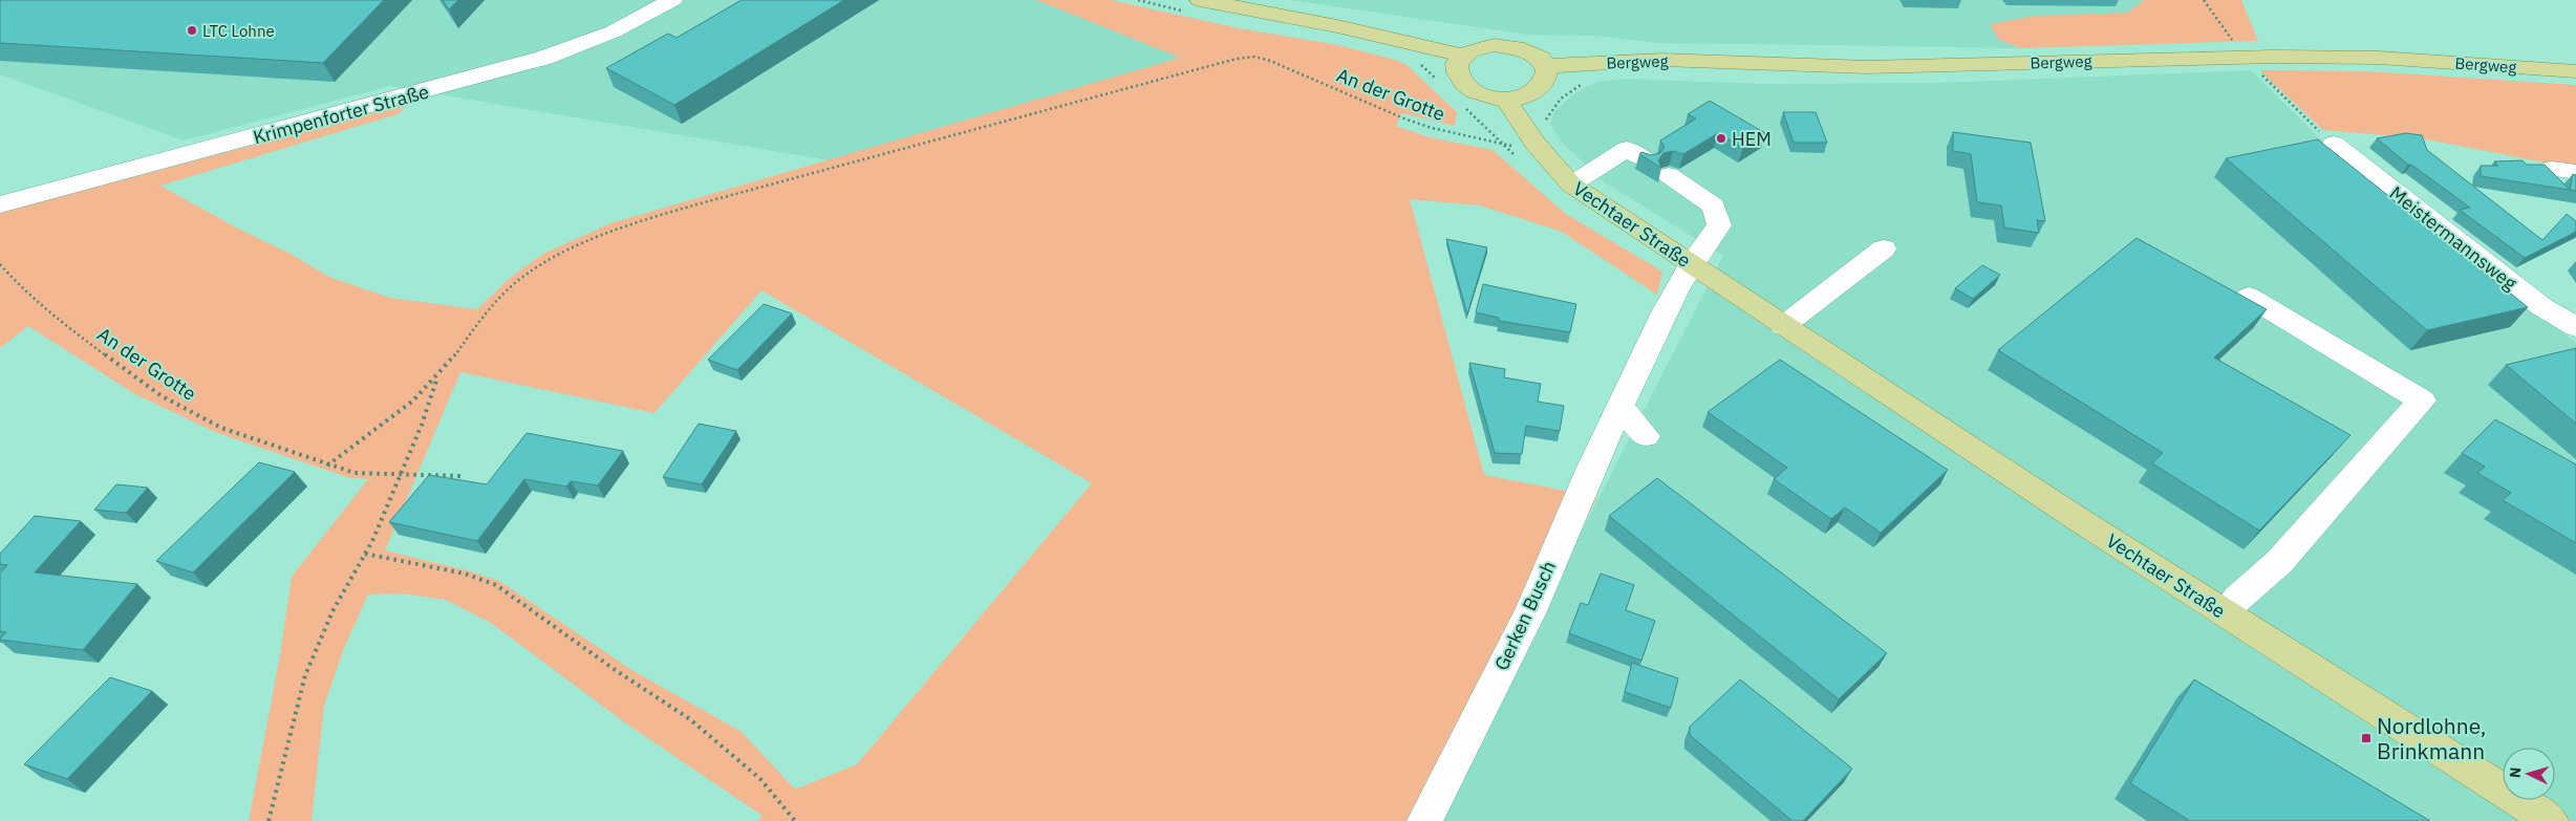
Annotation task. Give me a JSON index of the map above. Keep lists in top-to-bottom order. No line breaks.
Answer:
{"streets":{"main road":["Bergweg","Vechtaer Straße"],"street":["Krimpenforter Straße","Meistermannsweg","Gerken Busch"],"path":["An der Grotte"]},"crossings":[["Bergweg","Vechtaer Straße"],["An der Grotte","Vechtaer Straße"],["Vechtaer Straße","Gerken Busch"]],"places":{"other":["LTC Lohne","HEM"],"transit":["Nordlohne, Brinkmann"]},"north":"left"}
